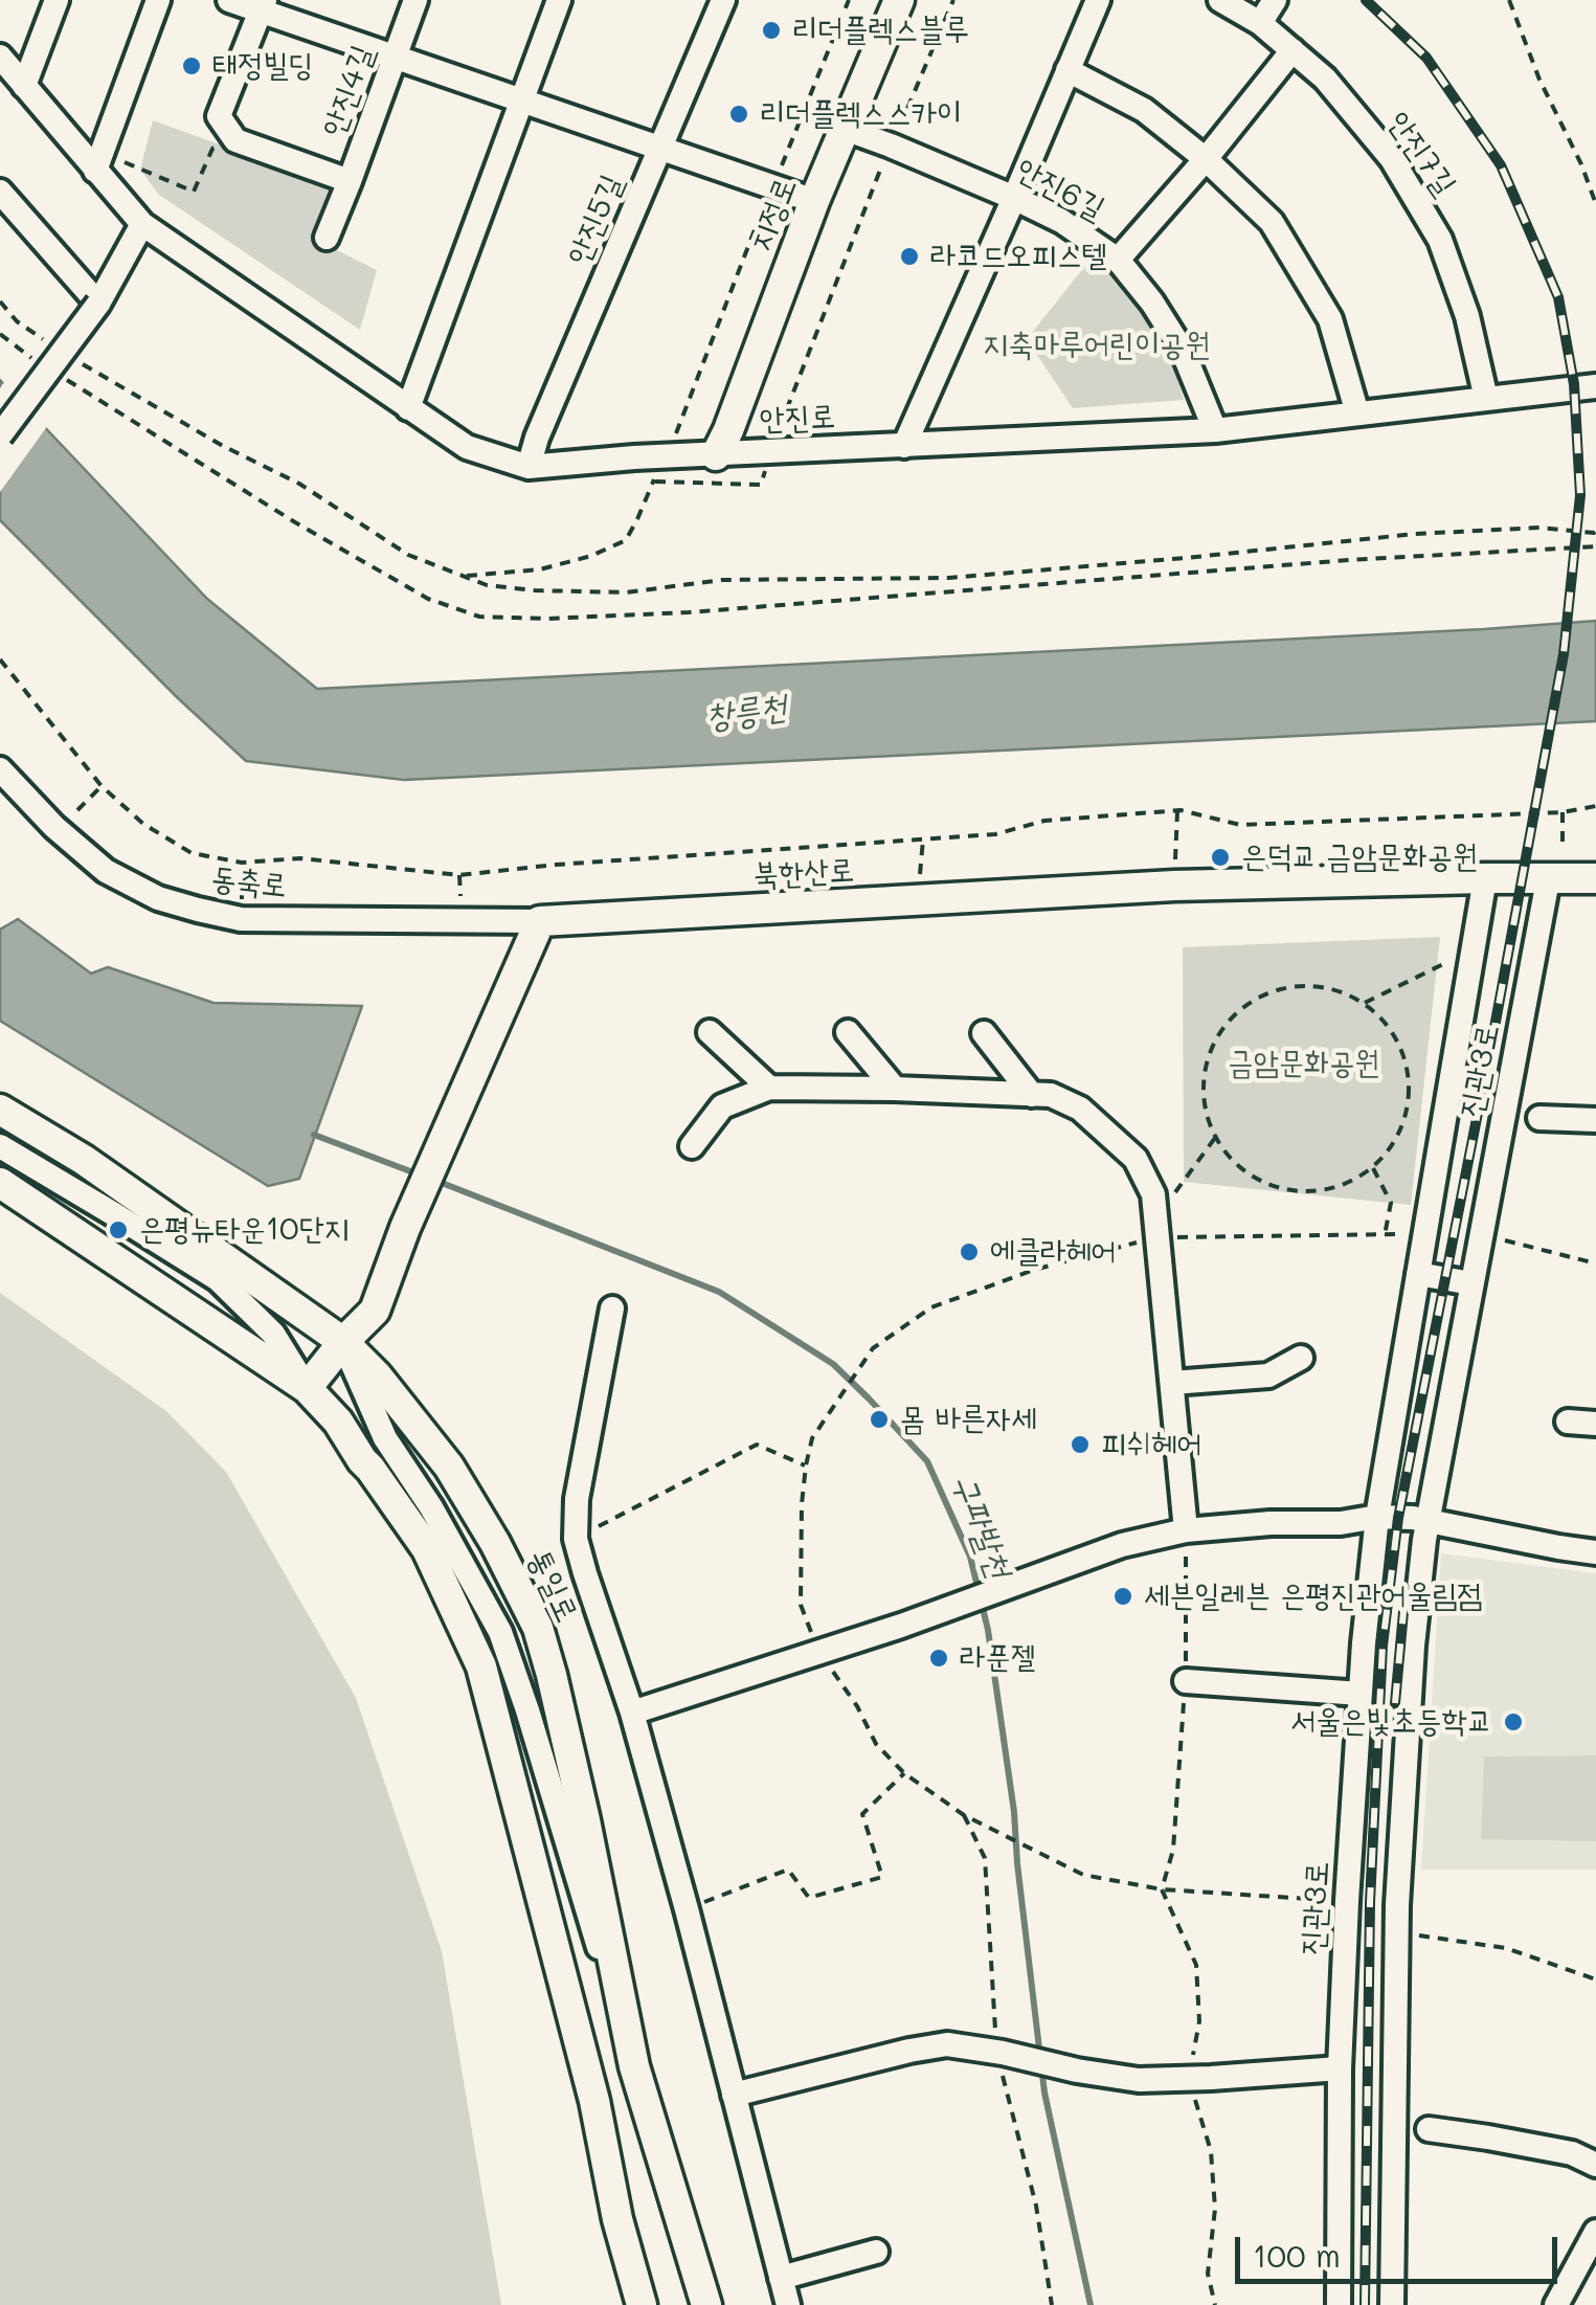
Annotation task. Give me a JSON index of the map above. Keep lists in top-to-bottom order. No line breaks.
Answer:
{"streets":{"main road":["지정로","북한산로","통일로"],"street":["안진4길","안진7길","안진6길","안진5길","안진로","동축로","진관3로"]},"crossings":[["안진7길","안진로"],["안진6길","지정로"],["안진6길","안진로"],["지정로","안진로"],["안진5길","안진로"],["북한산로","동축로"],["북한산로","진관3로"]],"water":["창릉천","구파발천"],"parks":["지축마루어린이공원","금암문화공원"],"places":["리더플렉스블루","태정빌딩","리더플렉스스카이","라코드오피스텔","은덕교.금암문화공원","은평뉴타운10단지","에클라헤어","몸 바른자세","피쉬헤어","세븐일레븐 은평진관어울림점","라푼젤","서울은빛초등학교"],"scale_bar":"100 m"}
